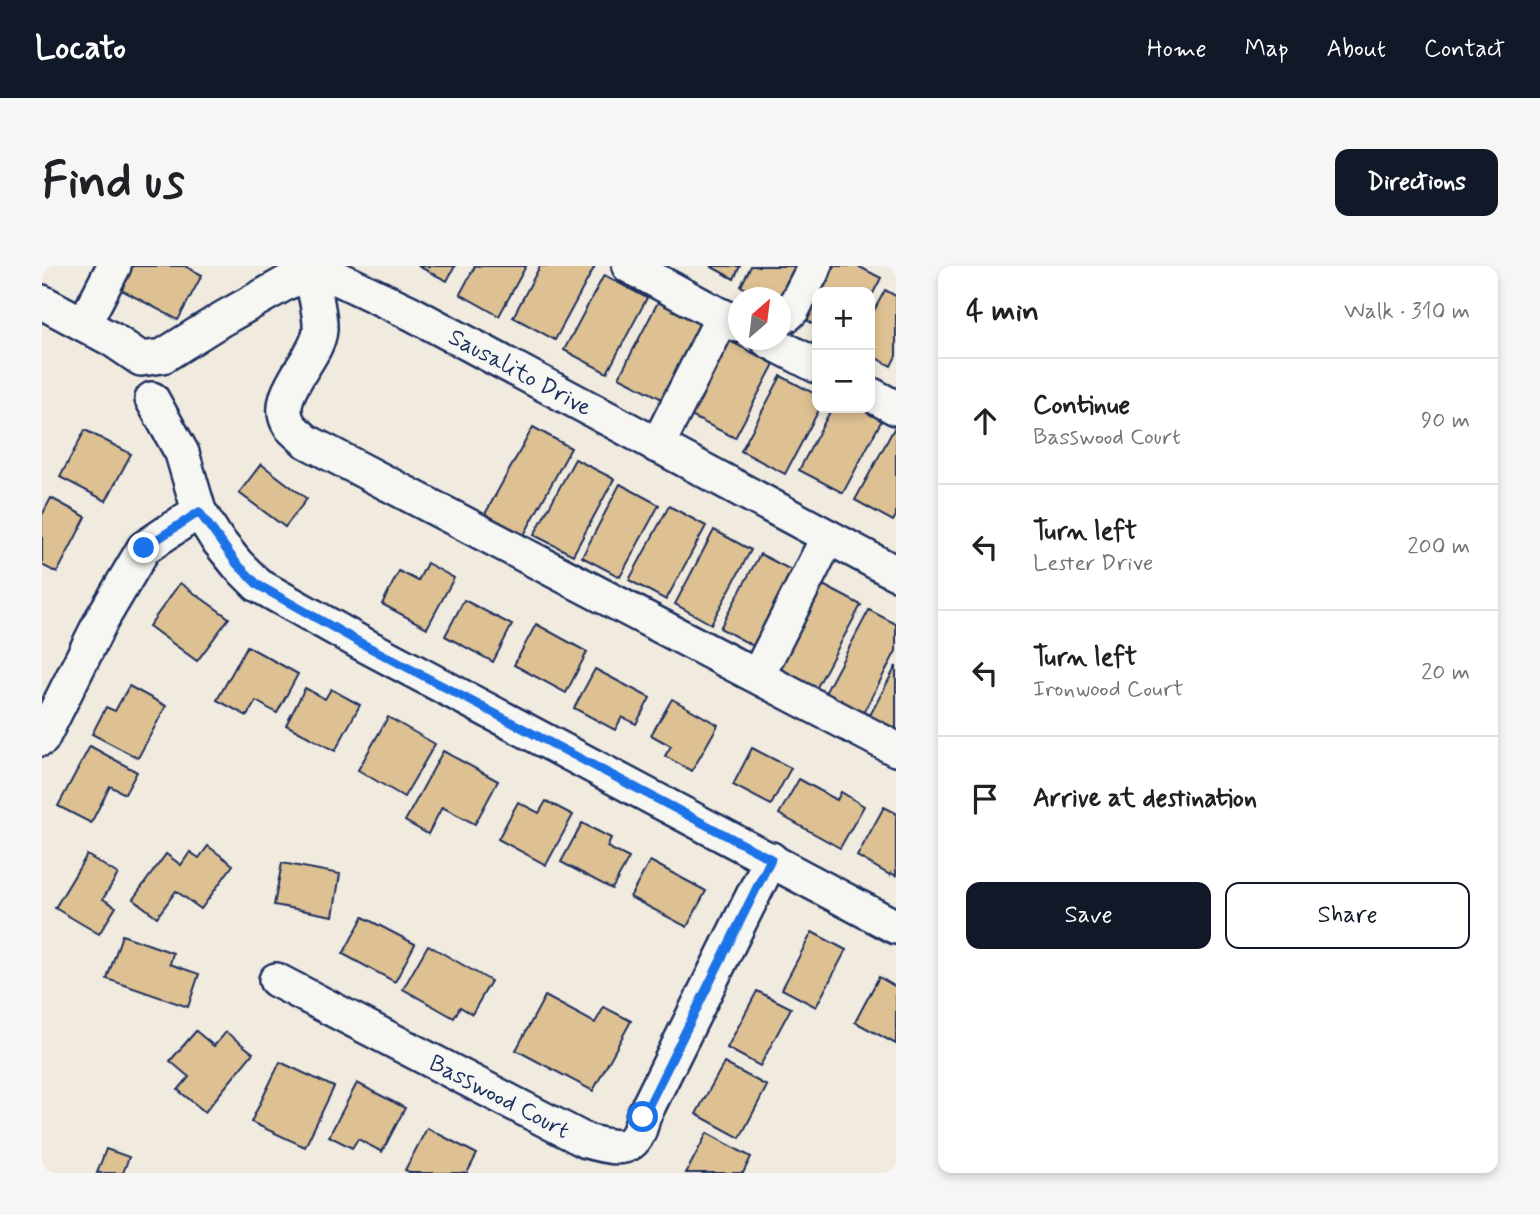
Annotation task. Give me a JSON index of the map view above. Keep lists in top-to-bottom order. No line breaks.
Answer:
{"streets":{"street":["Sausalito Drive","Basswood Court"]},"north":"top right","page":{"header":"Locato","nav":["Home","Map","About","Contact"],"buttons":["Directions",["Save","Share"]],"title":"Find us","heading":["4 min","Walk · 310 m"],"map_buttons":["+","−"],"list":[["Continue","Basswood Court","90 m"],["Turn left","Lester Drive","200 m"],["Turn left","Ironwood Court","20 m"],"Arrive at destination"]}}
